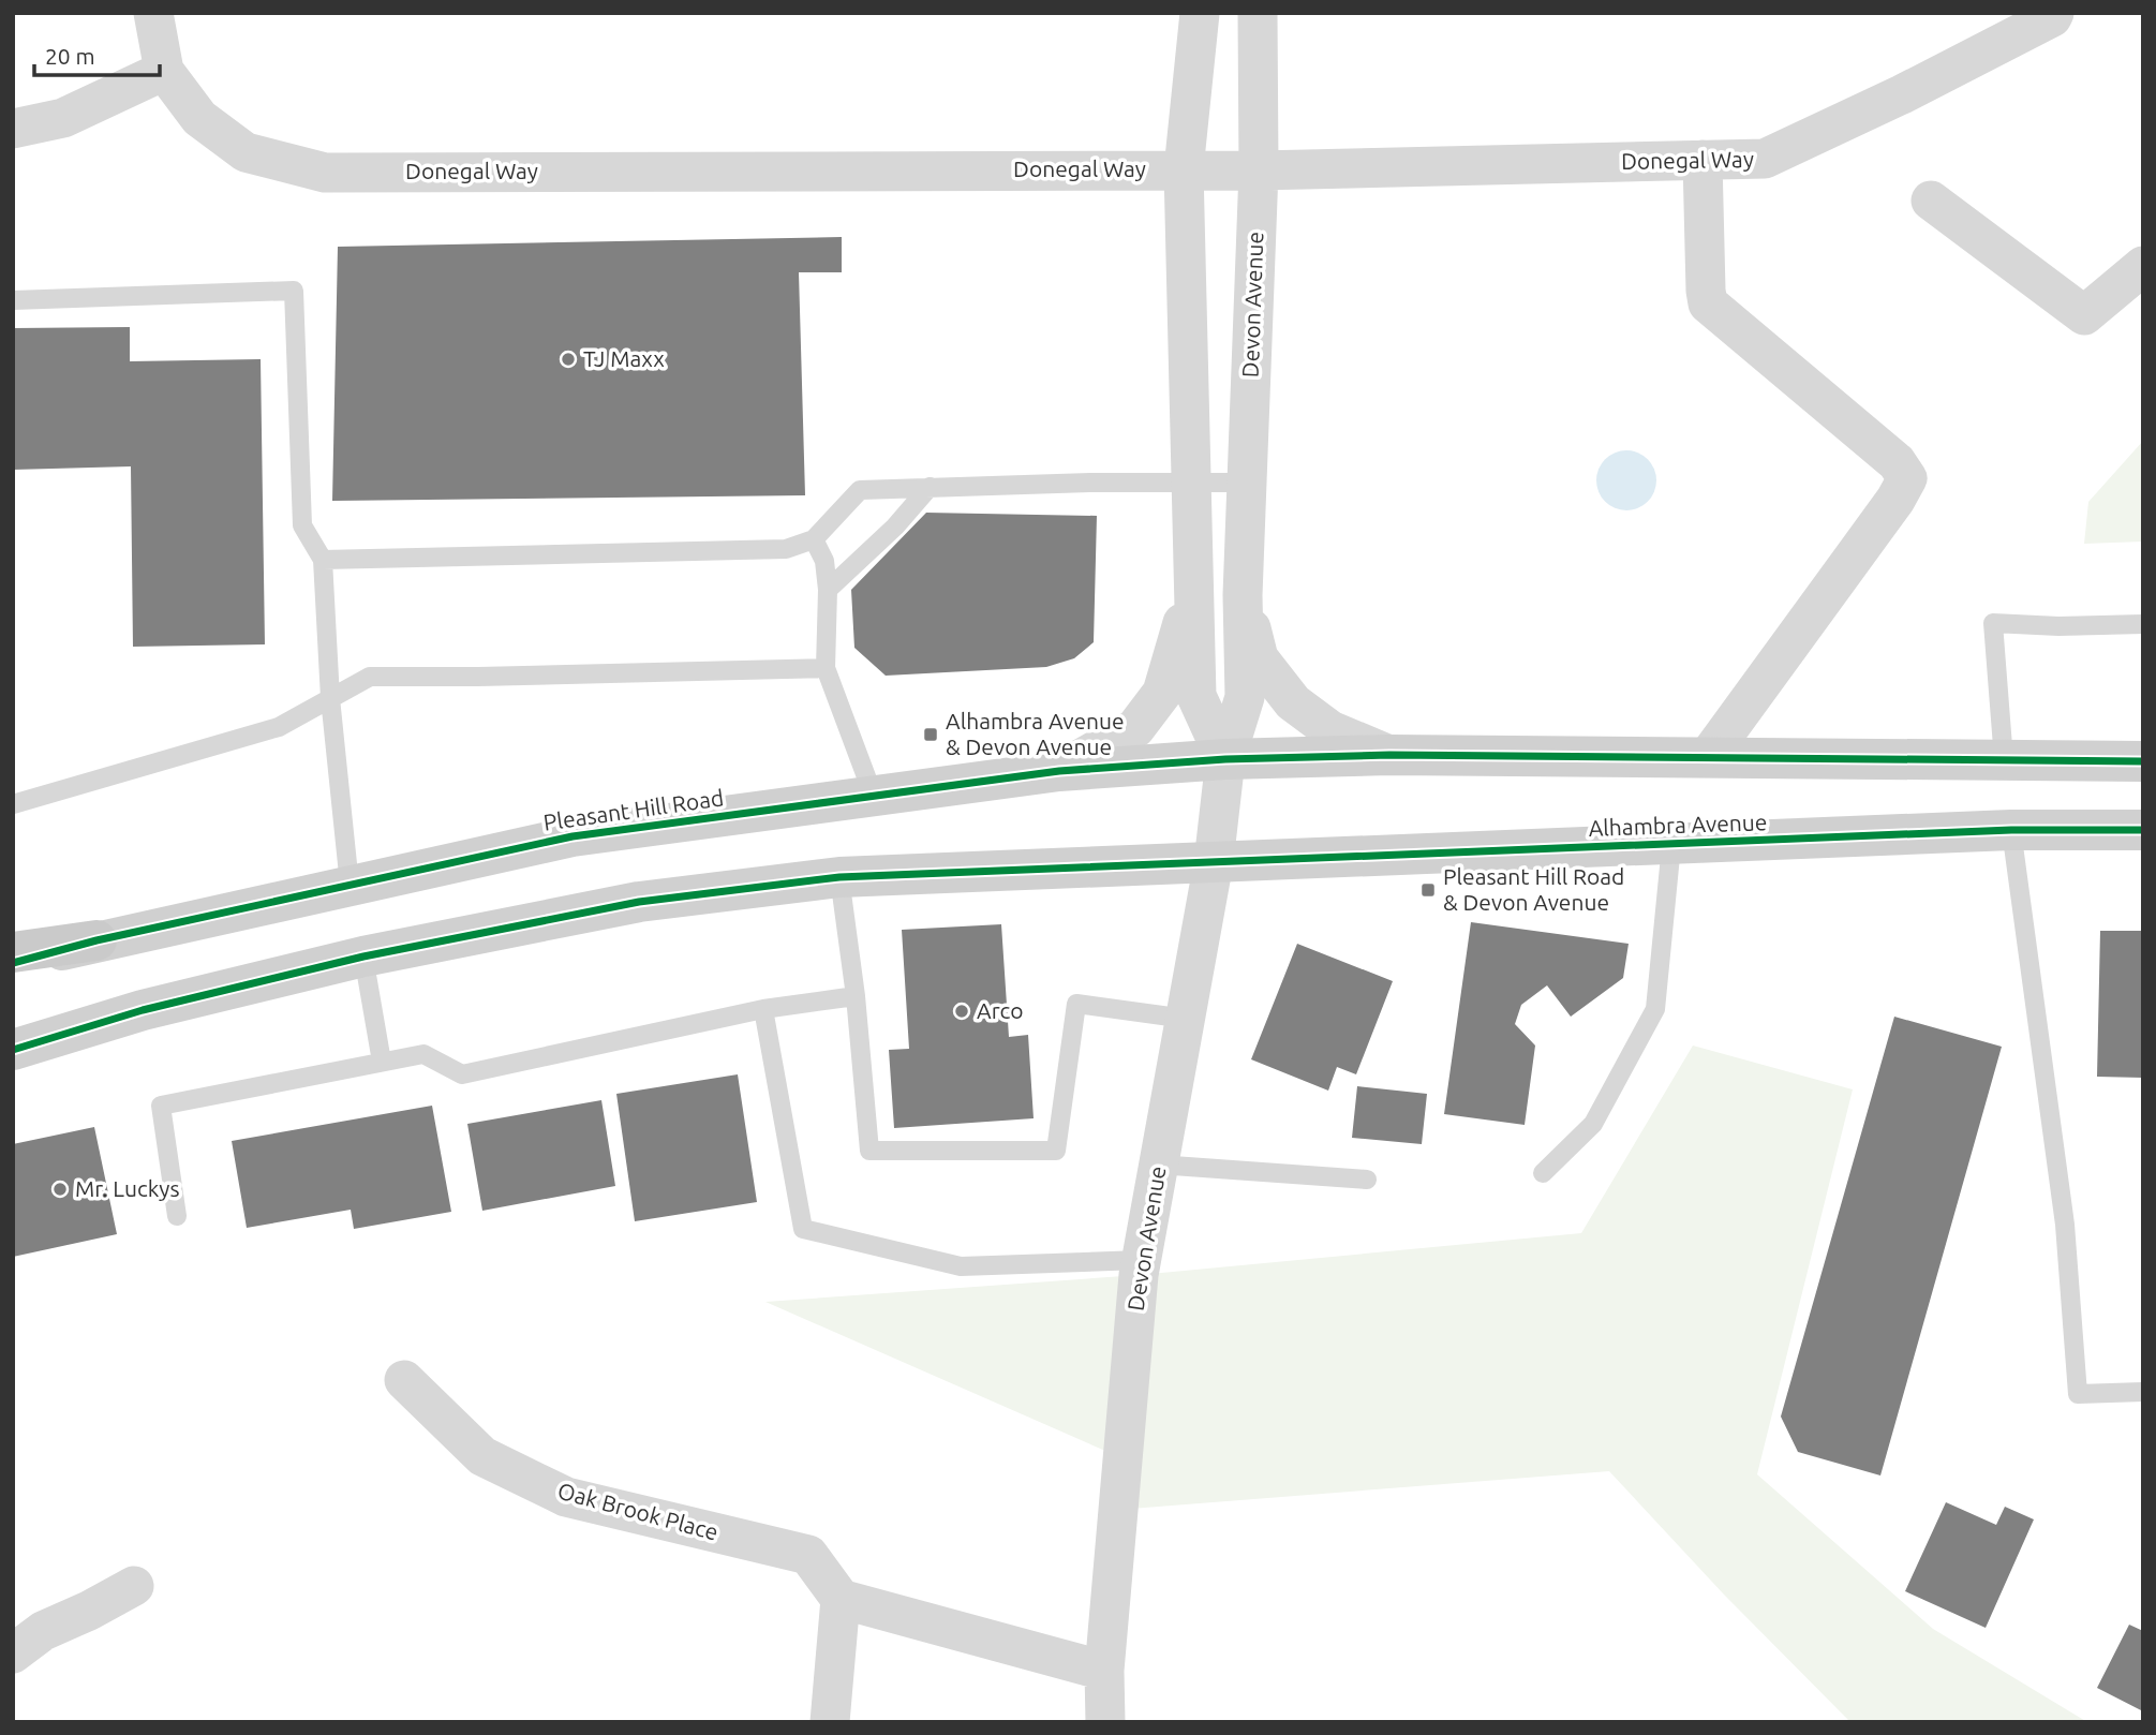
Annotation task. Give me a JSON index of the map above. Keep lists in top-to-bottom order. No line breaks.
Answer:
{"streets":{"main road":["Pleasant Hill Road","Alhambra Avenue"],"street":["Donegal Way","Devon Avenue","Oak Brook Place"]},"crossings":[["Donegal Way","Devon Avenue"],["Devon Avenue","Pleasant Hill Road"],["Devon Avenue","Alhambra Avenue"]],"places":{"other":["TJ Maxx","Arco","Mr. Luckys"],"transit":["Alhambra Avenue & Devon Avenue","Pleasant Hill Road & Devon Avenue"]},"scale_bar":"20 m"}
